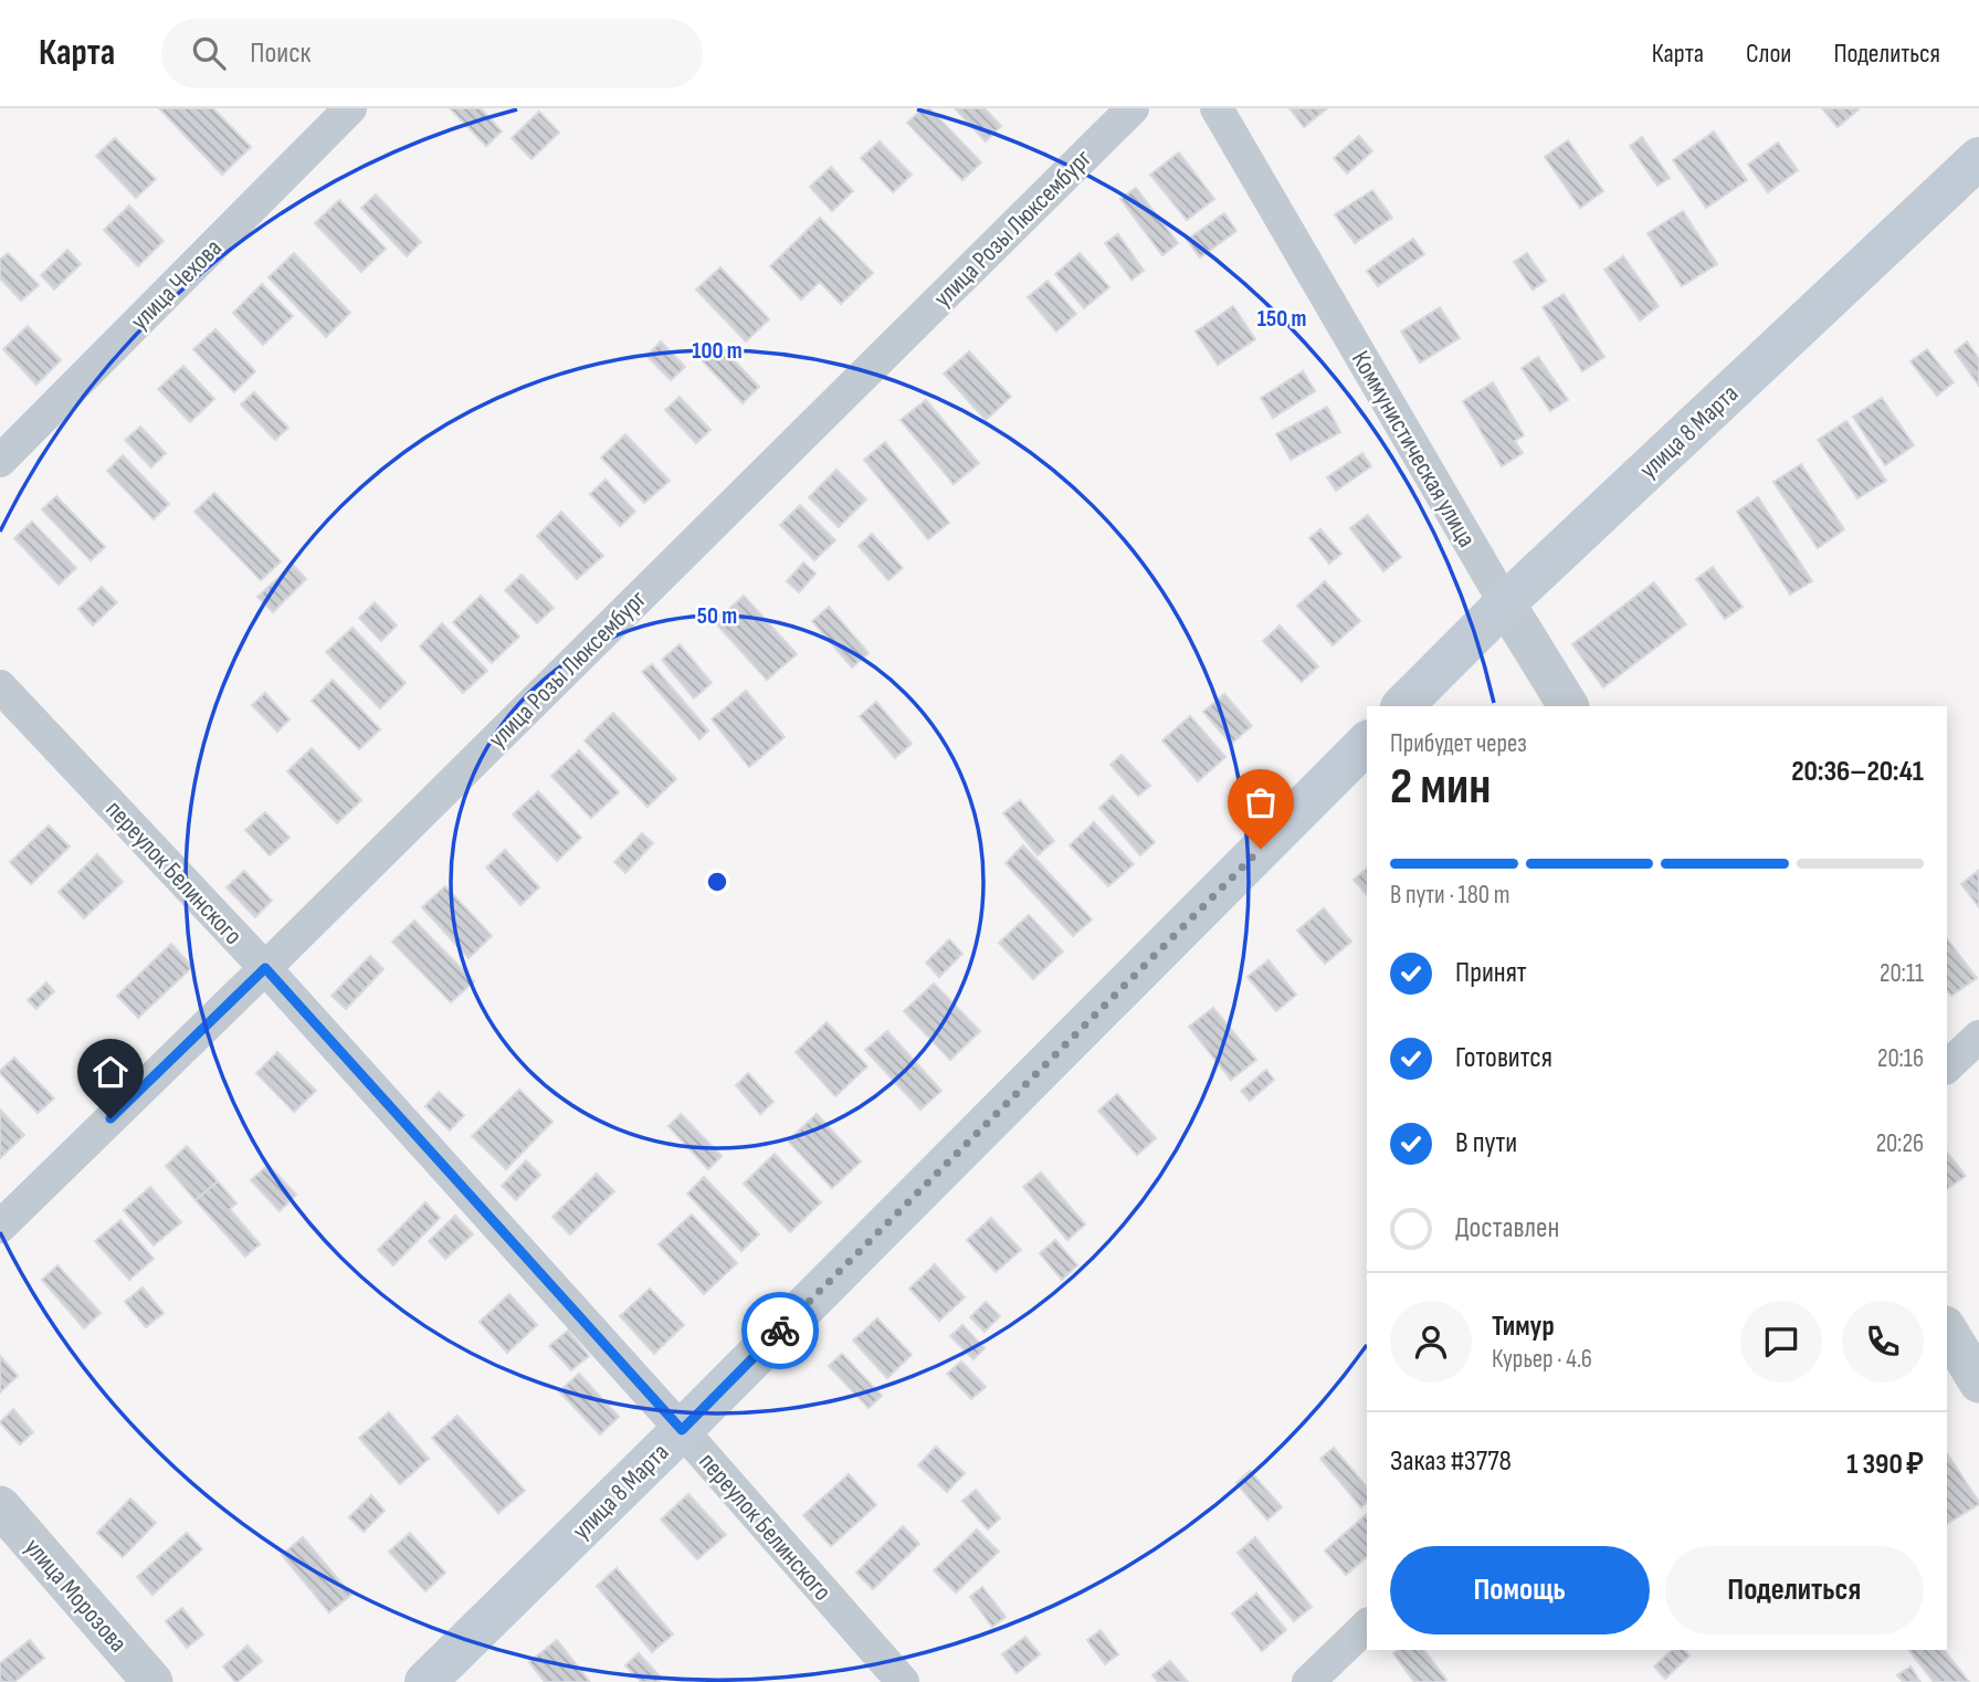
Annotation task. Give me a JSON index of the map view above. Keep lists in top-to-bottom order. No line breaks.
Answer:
{"streets":{"main road":["улица 8 Марта"],"street":["улица Розы Люксембург","улица Чехова","Коммунистическая улица","переулок Белинского","улица Морозова"]},"crossings":[["улица Розы Люксембург","переулок Белинского"],["улица 8 Марта","Коммунистическая улица"],["улица 8 Марта","переулок Белинского"]],"page":{"header":"Карта","search":"Поиск","nav":["Карта","Слои","Поделиться"],"heading":["2 мин","Прибудет через","20:36–20:41"],"panel":["Тимур","Курьер · 4.6","Заказ #3778","1 390 ₽"],"bar":"В пути · 180 m","list":[["Принят","20:11"],["Готовится","20:16"],["В пути","20:26"],"Доставлен"],"buttons":["Помощь","Поделиться"]},"rings":["150 m","100 m","50 m"]}
